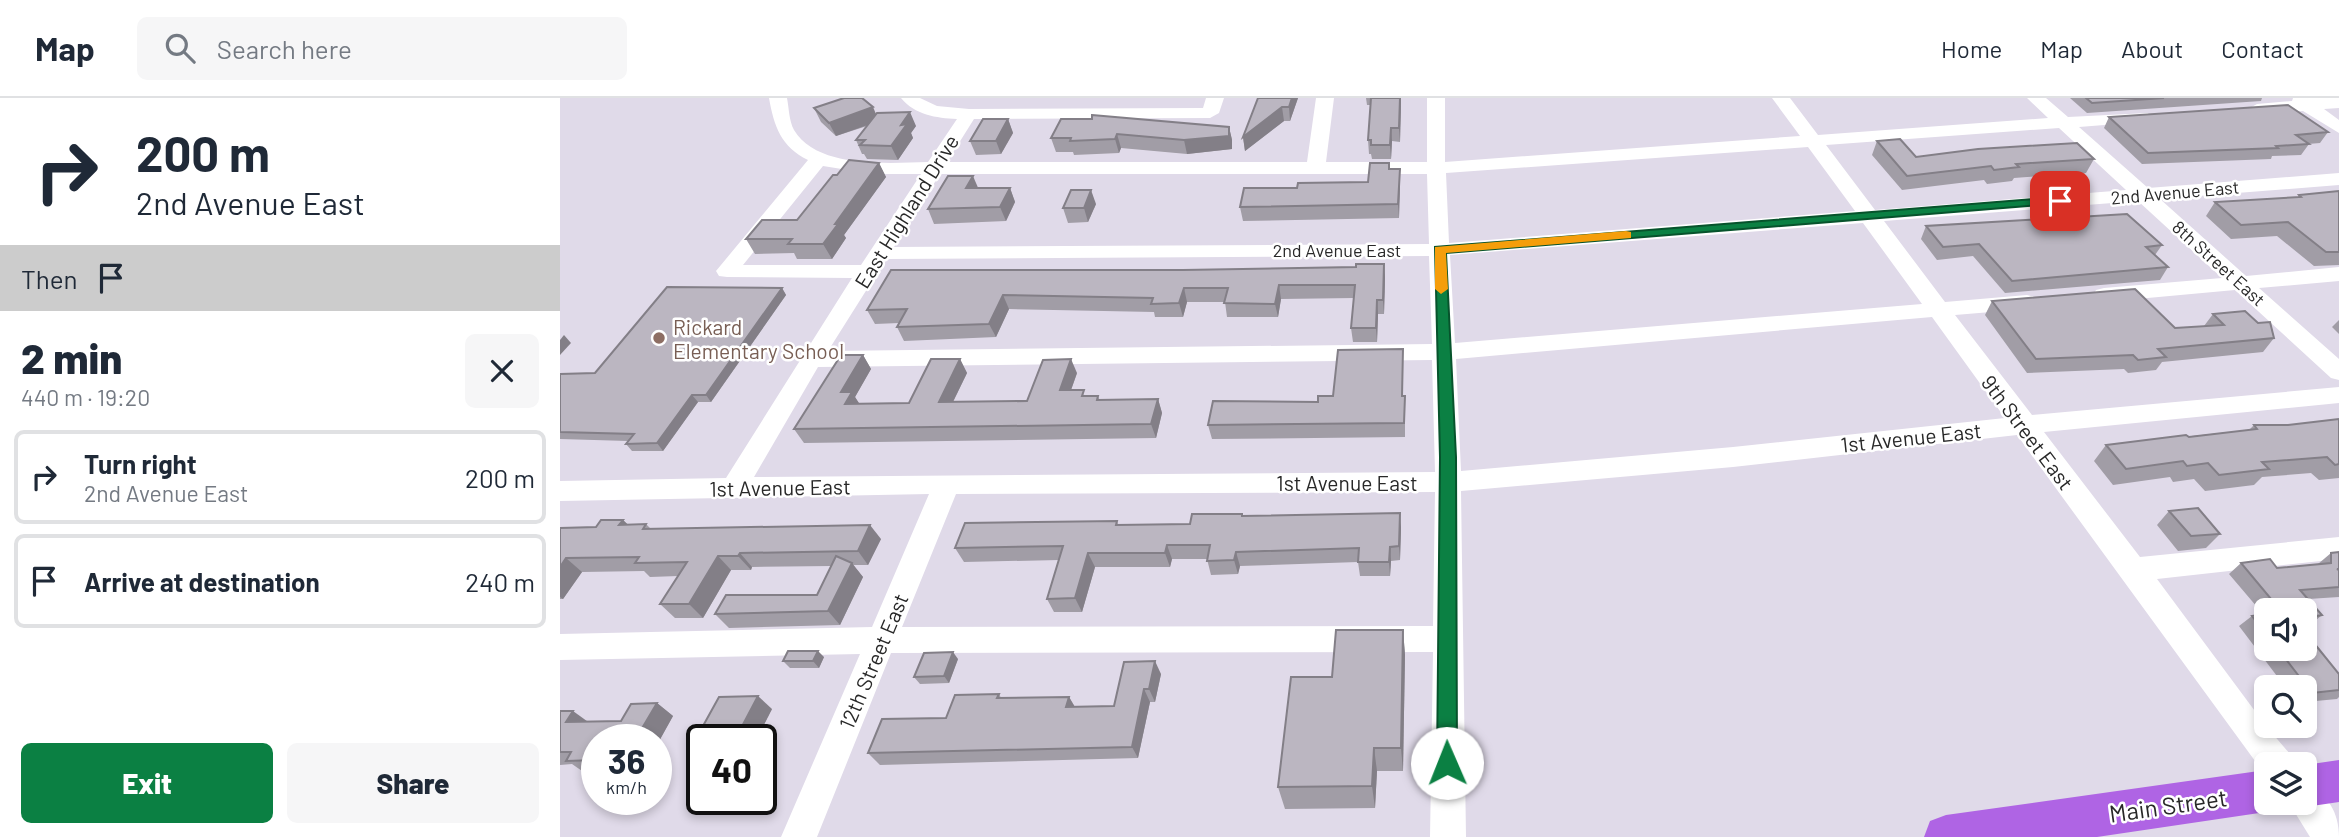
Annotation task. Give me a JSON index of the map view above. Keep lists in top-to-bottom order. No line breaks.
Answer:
{"streets":{"main road":["Main Street"],"street":["2nd Avenue East","East Highland Drive","8th Street East","9th Street East","1st Avenue East","12th Street East"]},"crossings":[["2nd Avenue East","East Highland Drive"],["2nd Avenue East","8th Street East"],["2nd Avenue East","9th Street East"],["East Highland Drive","1st Avenue East"],["9th Street East","1st Avenue East"],["1st Avenue East","12th Street East"]],"places":["Rickard Elementary School"],"page":{"header":"Map","search":"Search here","nav":["Home","Map","About","Contact"],"turn":["200 m","2nd Avenue East"],"then":"Then","heading":["2 min","440 m · 19:20"],"list":[{"name":"Turn right","note":"2nd Avenue East","value":"200 m"},{"name":"Arrive at destination","value":"240 m"}],"speed":"36 km/h","limit":"40","buttons":["Exit","Share"]}}
